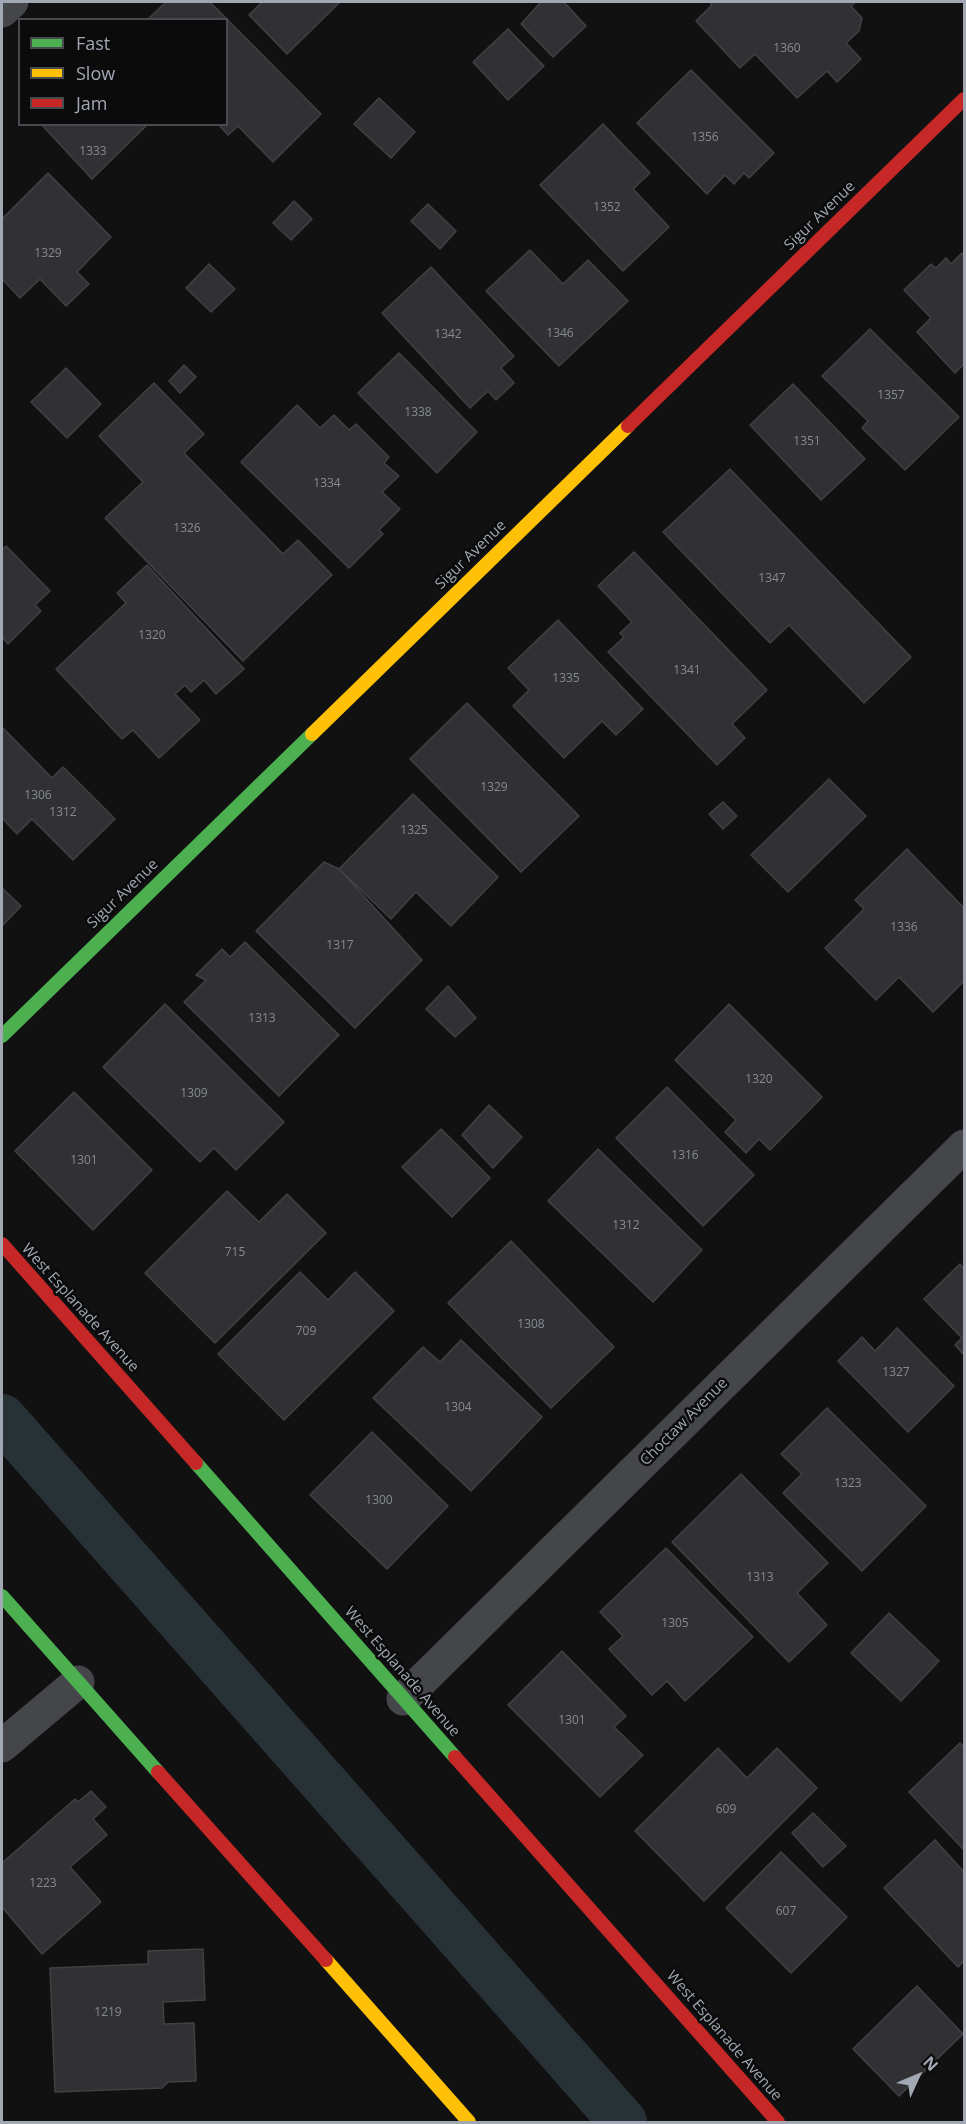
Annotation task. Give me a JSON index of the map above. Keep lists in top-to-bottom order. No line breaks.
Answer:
{"streets":{"main road":["Sigur Avenue","West Esplanade Avenue"],"street":["Choctaw Avenue"]},"crossings":[["West Esplanade Avenue","Choctaw Avenue"]],"house_numbers":["1360","1356","1333","1352","1329","1346","1342","1357","1338","1351","1334","1326","1347","1320","1341","1335","1329","1306","1312","1325","1336","1317","1313","1320","1309","1316","1301","1312","715","1308","709","1327","1304","1323","1300","1313","1305","1301","609","1223","607","1219"],"legend":["Fast","Slow","Jam"],"north":"top right"}
